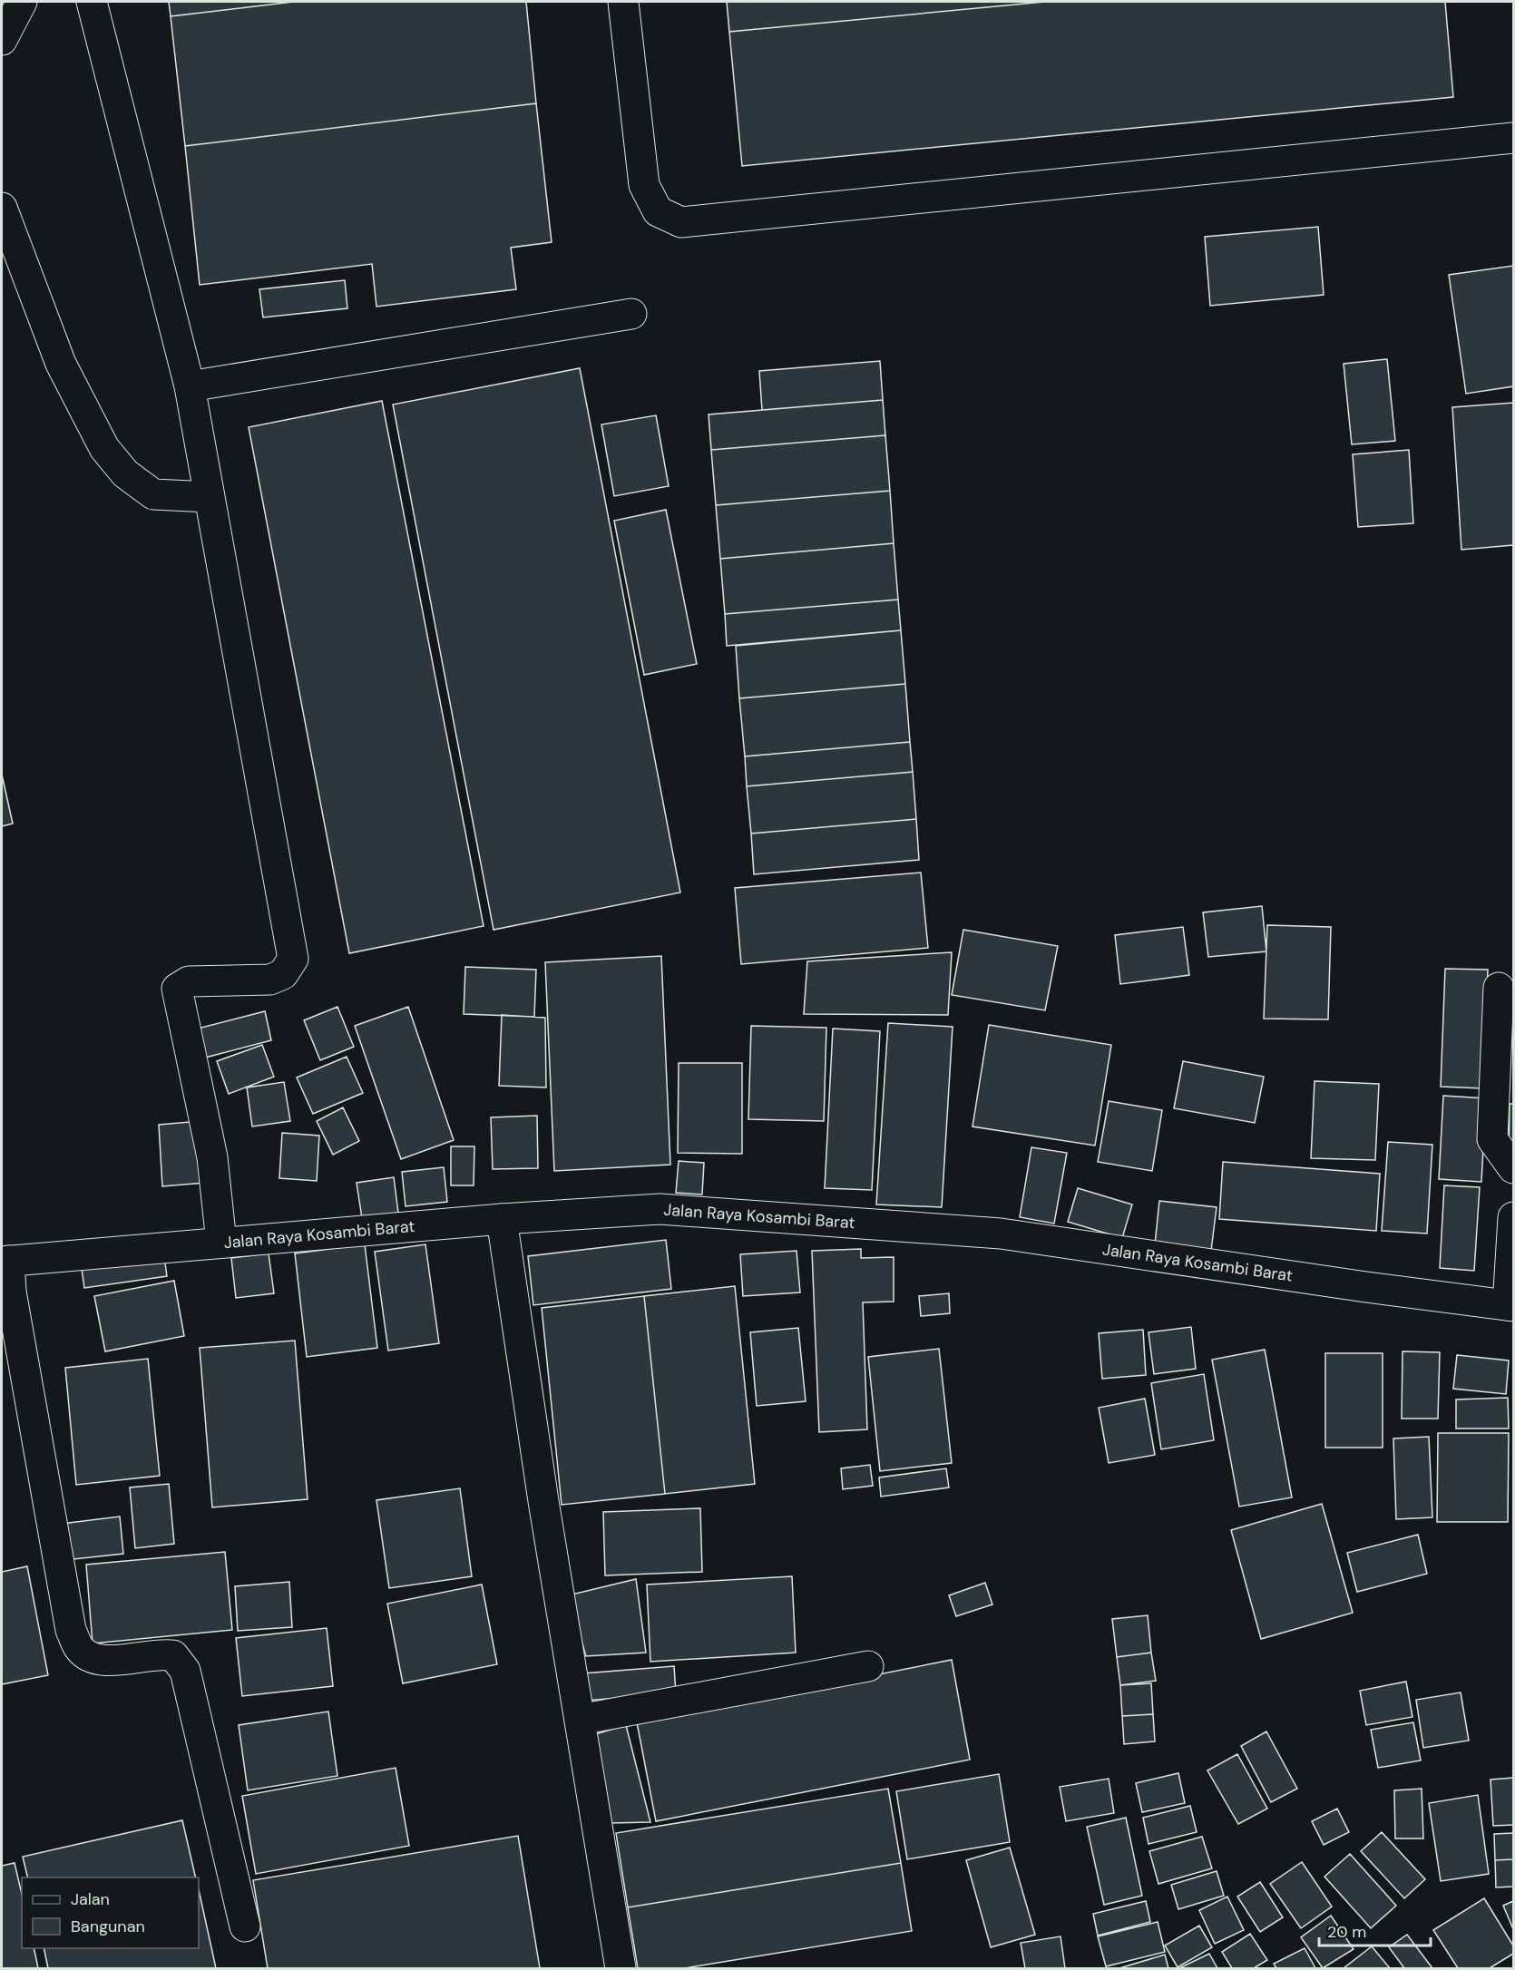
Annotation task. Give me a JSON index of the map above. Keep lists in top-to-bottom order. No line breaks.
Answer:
{"streets":{"main road":["Jalan Raya Kosambi Barat"]},"legend":["Jalan","Bangunan"],"scale_bar":"20 m"}
